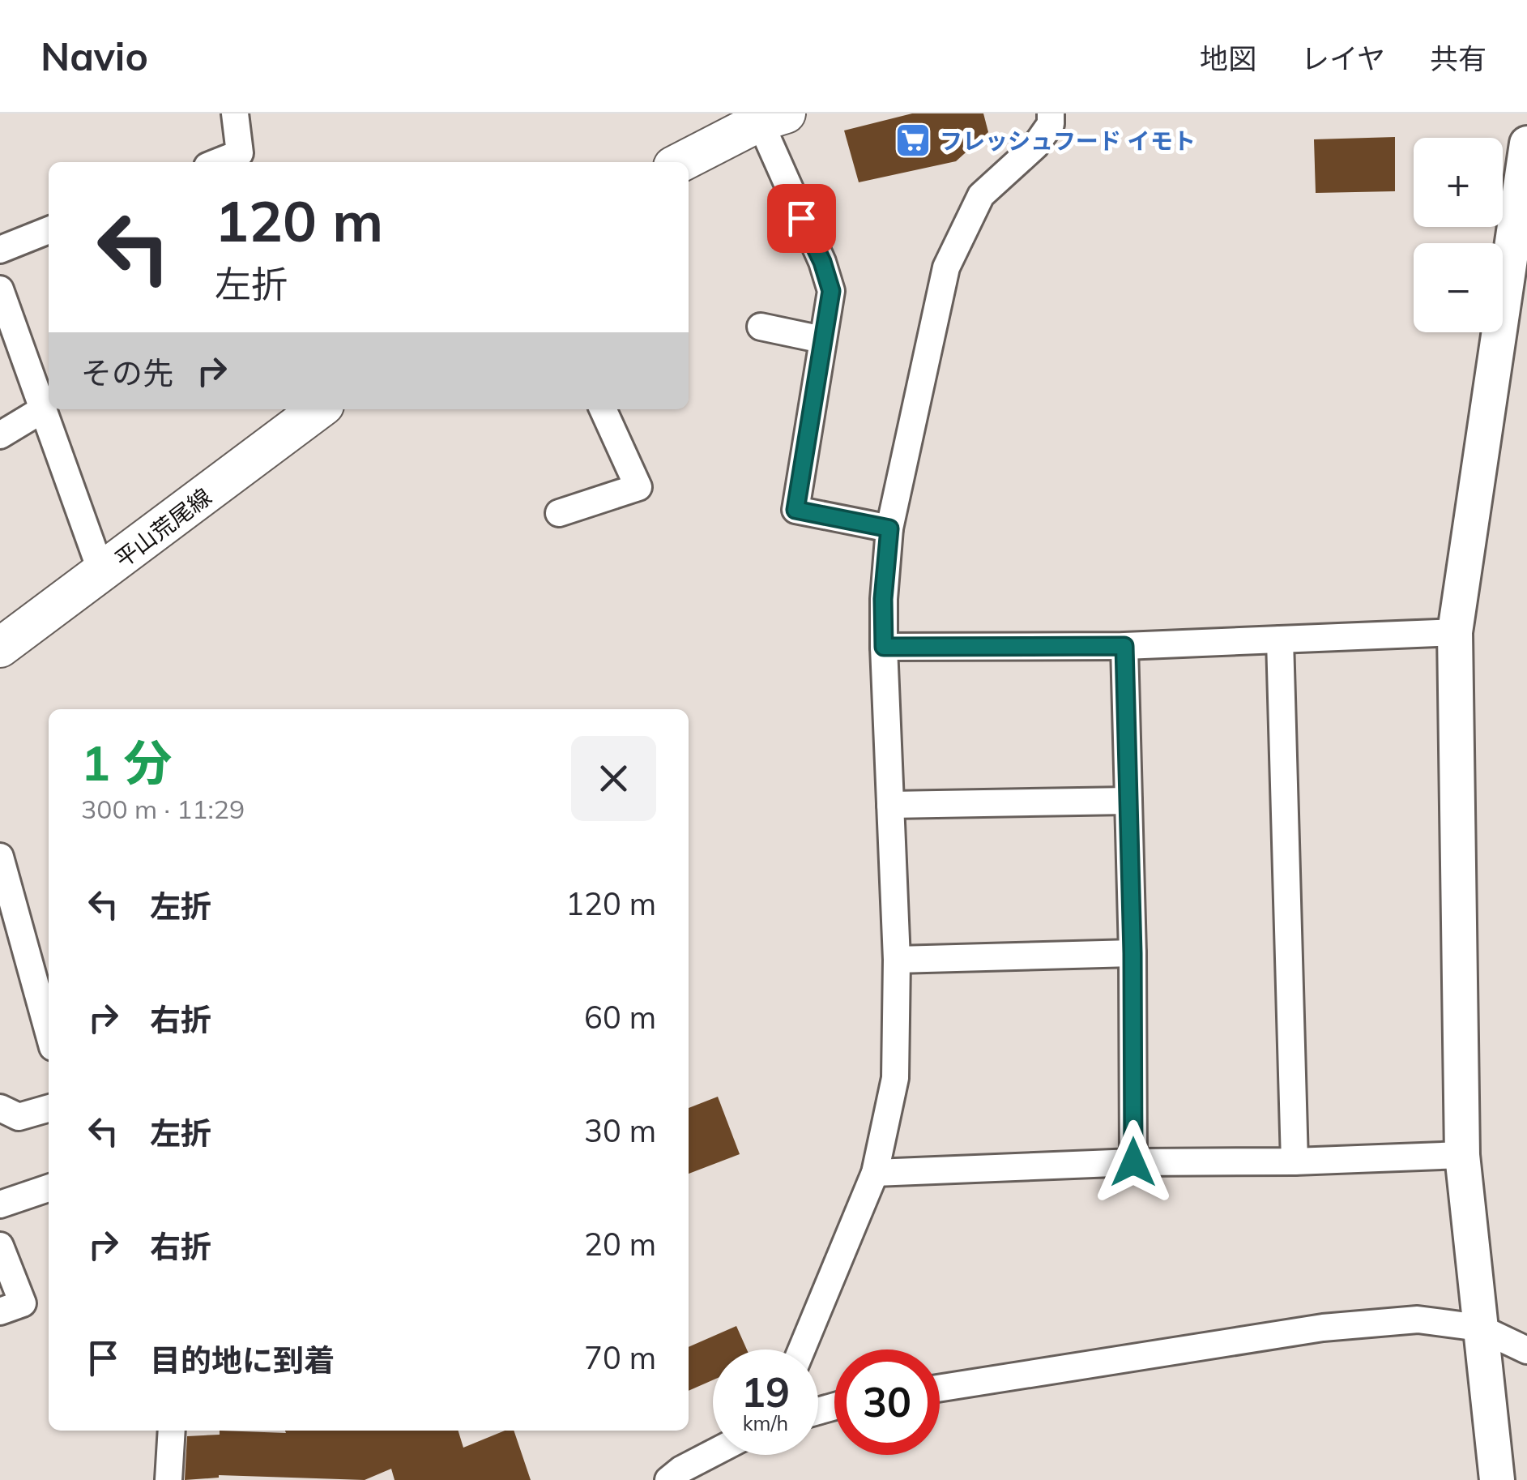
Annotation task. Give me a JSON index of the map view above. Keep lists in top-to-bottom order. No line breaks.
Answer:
{"streets":{"main road":["平山荒尾線"]},"places":{"supermarket":["フレッシュフード イモト"]},"page":{"header":"Navio","nav":["地図","レイヤ","共有"],"map_buttons":["+","−"],"turn":["120 m","左折"],"then":"その先","heading":["1 分","300 m · 11:29"],"list":[{"name":"左折","value":"120 m"},{"name":"右折","value":"60 m"},{"name":"左折","value":"30 m"},{"name":"右折","value":"20 m"},{"name":"目的地に到着","value":"70 m"}],"speed":"19 km/h","limit":"30"}}
